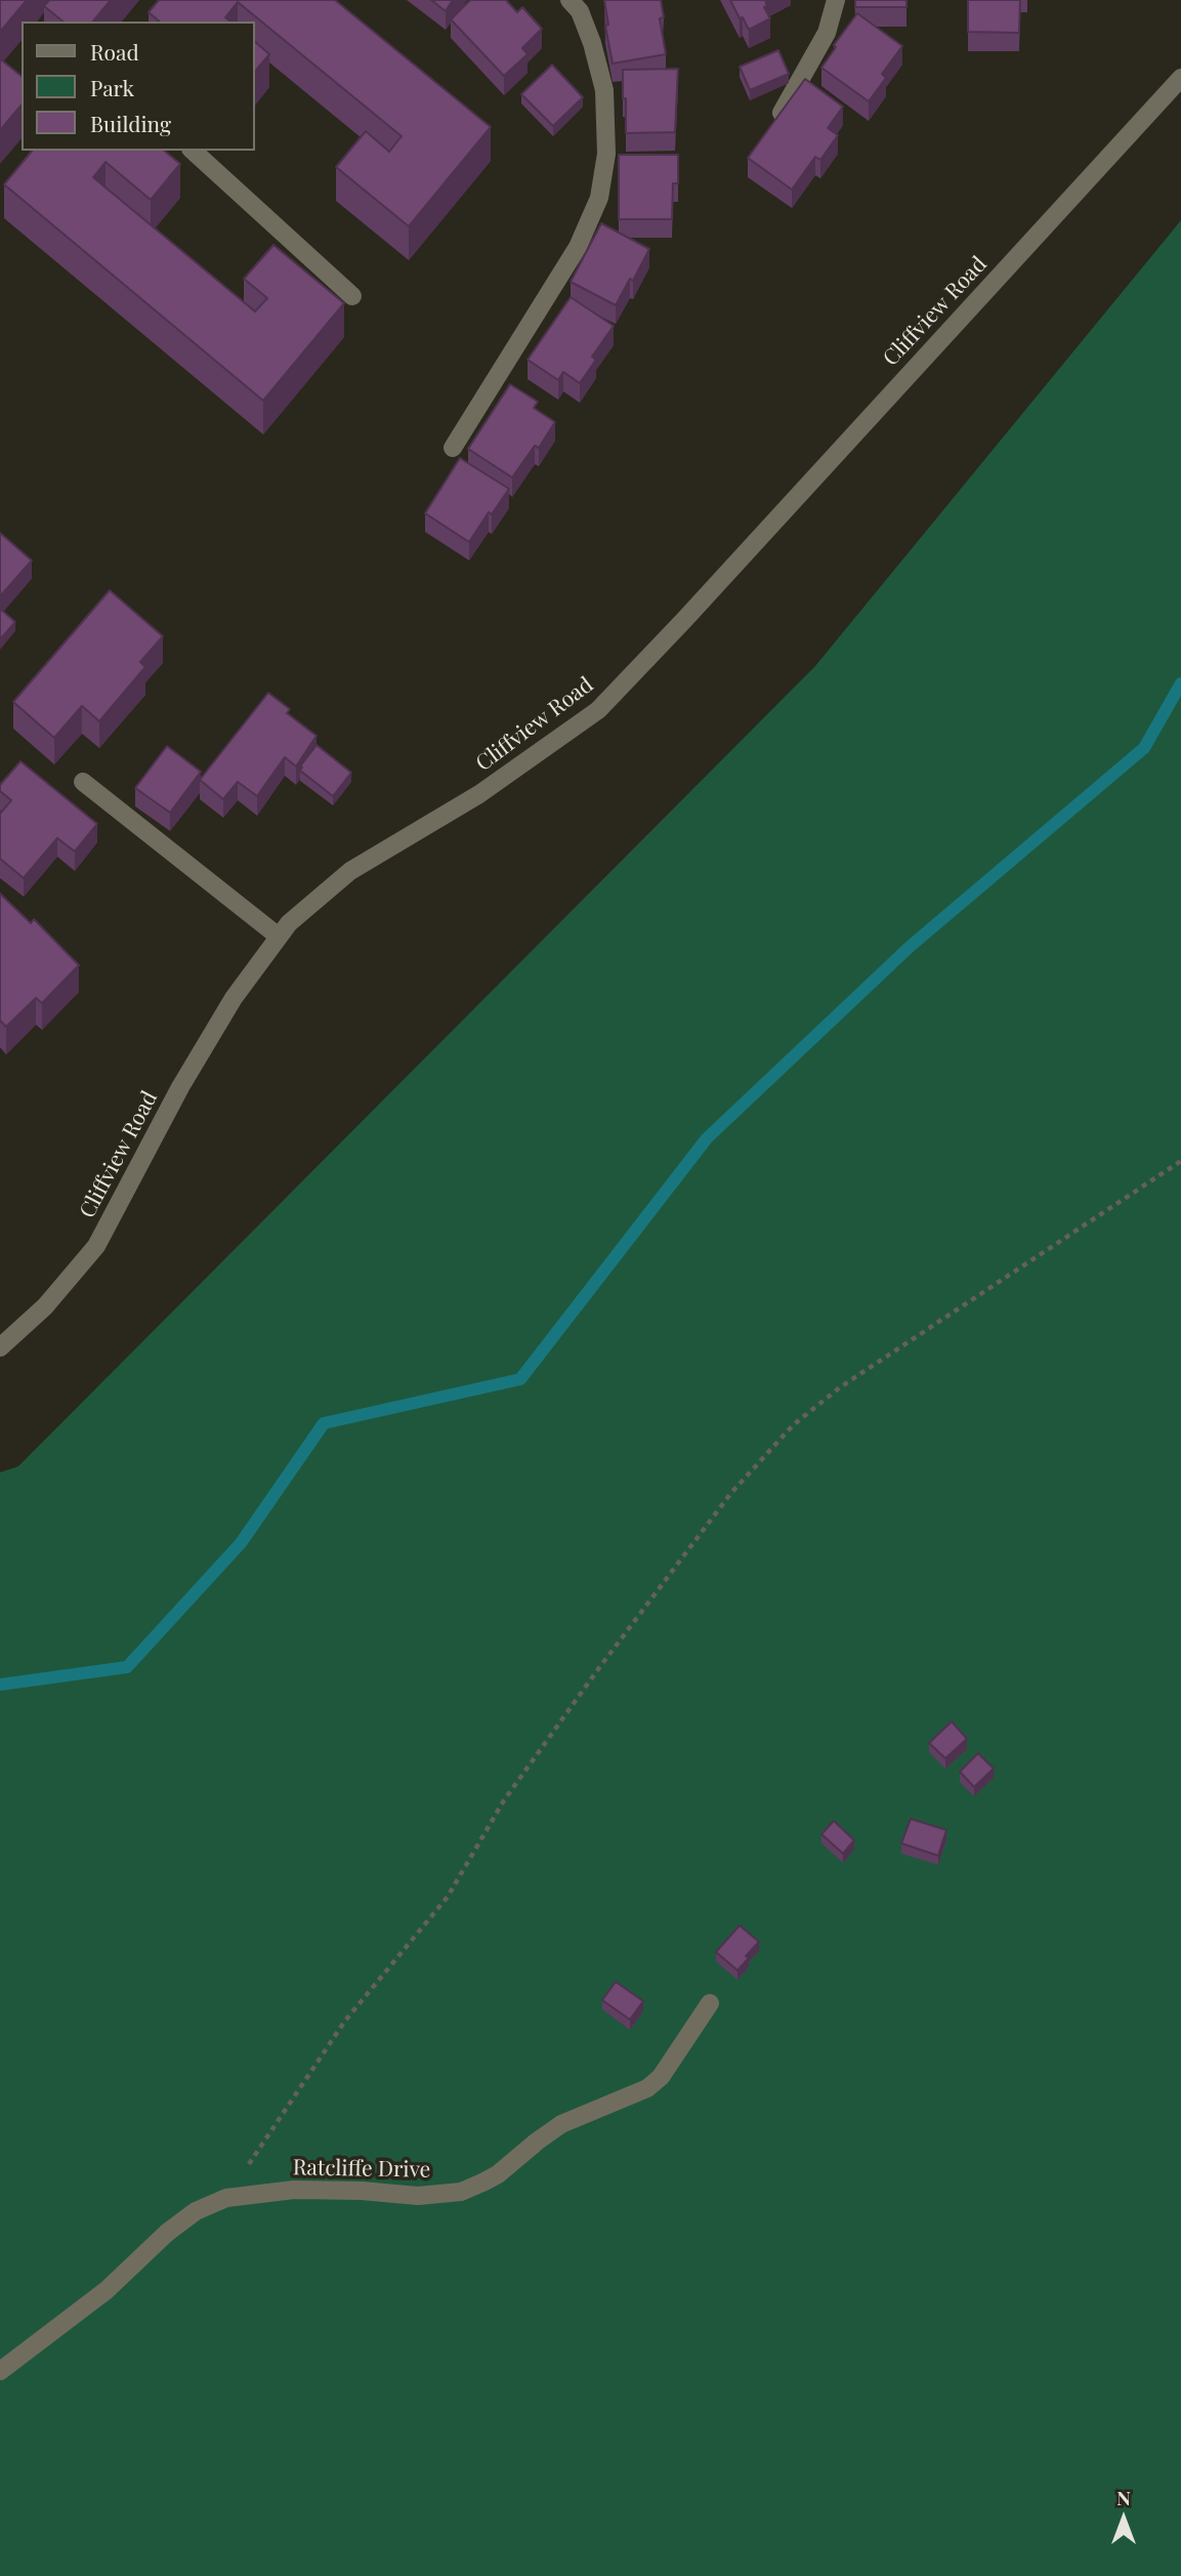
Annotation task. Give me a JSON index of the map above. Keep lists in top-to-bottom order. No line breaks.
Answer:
{"streets":{"street":["Cliffview Road","Ratcliffe Drive"]},"legend":["Road","Park","Building"],"north":"top"}
